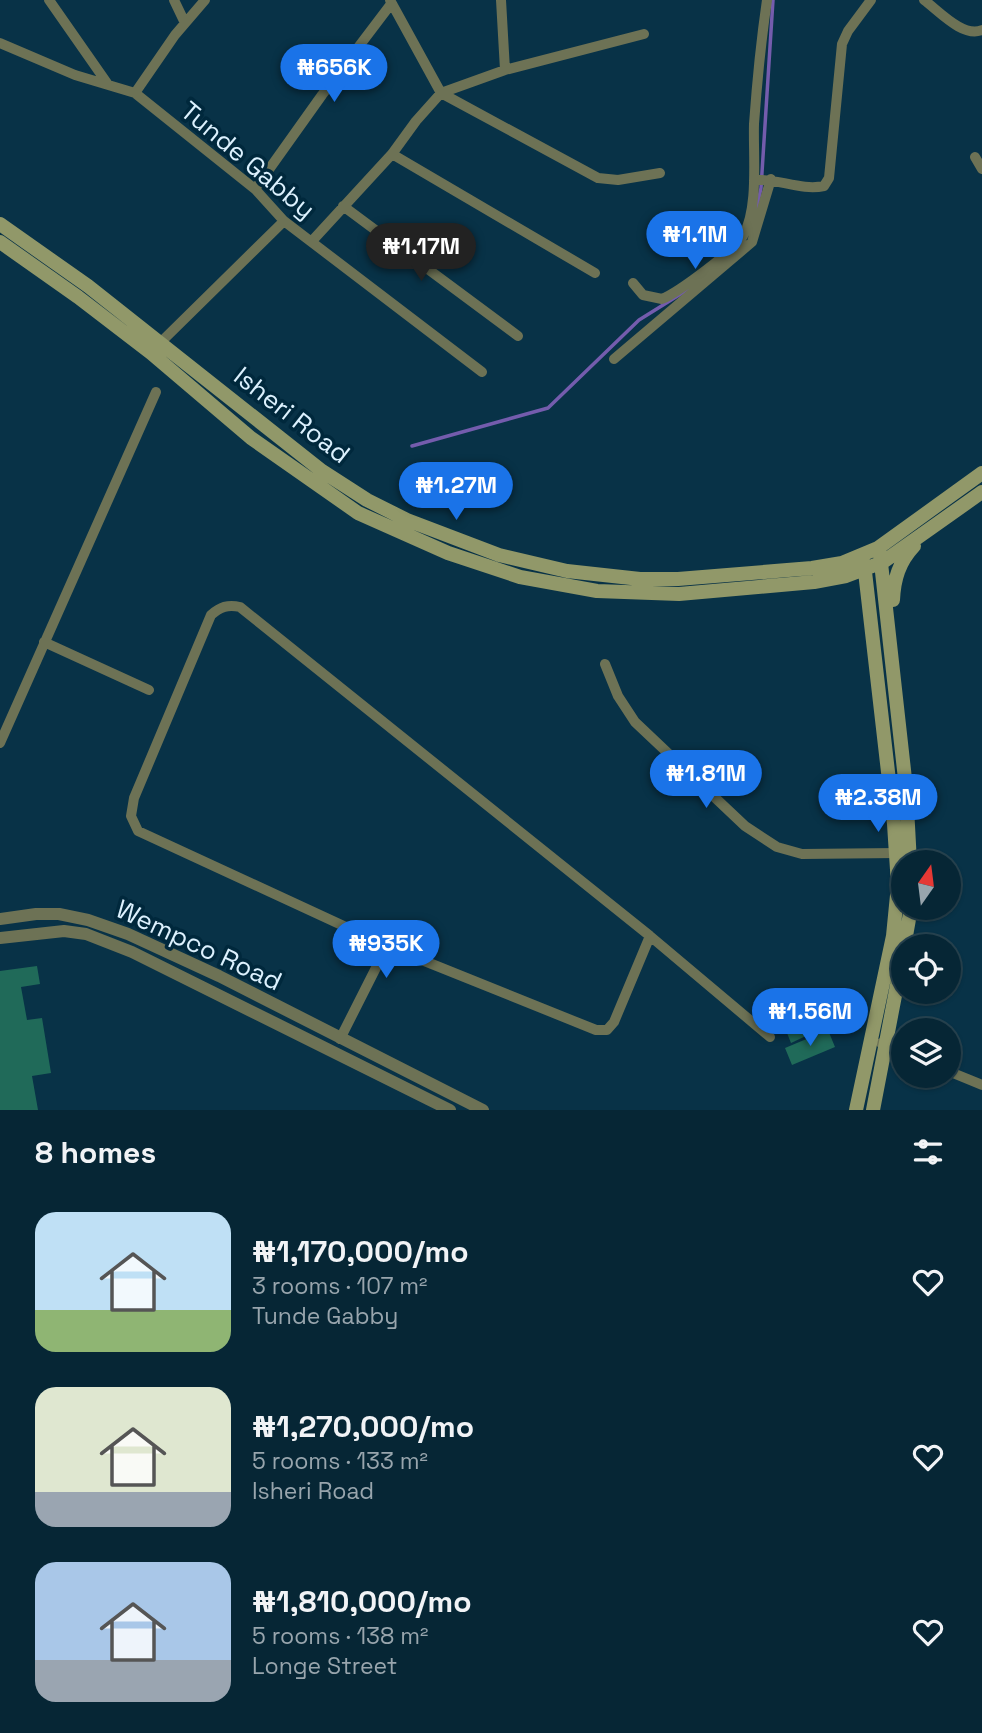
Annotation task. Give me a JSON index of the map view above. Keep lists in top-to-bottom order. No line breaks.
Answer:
{"streets":{"main road":["Isheri Road"],"street":["Tunde Gabby","Wempco Road"]},"north":"top","page":{"price":["₦656K","₦1.1M","₦1.17M","₦1.27M","₦1.81M","₦2.38M","₦935K","₦1.56M"],"heading":"8 homes","list":[{"name":"₦1,170,000/mo","note":"3 rooms · 107 m² · Tunde Gabby"},{"name":"₦1,270,000/mo","note":"5 rooms · 133 m² · Isheri Road"},{"name":"₦1,810,000/mo","note":"5 rooms · 138 m² · Longe Street"}]}}
